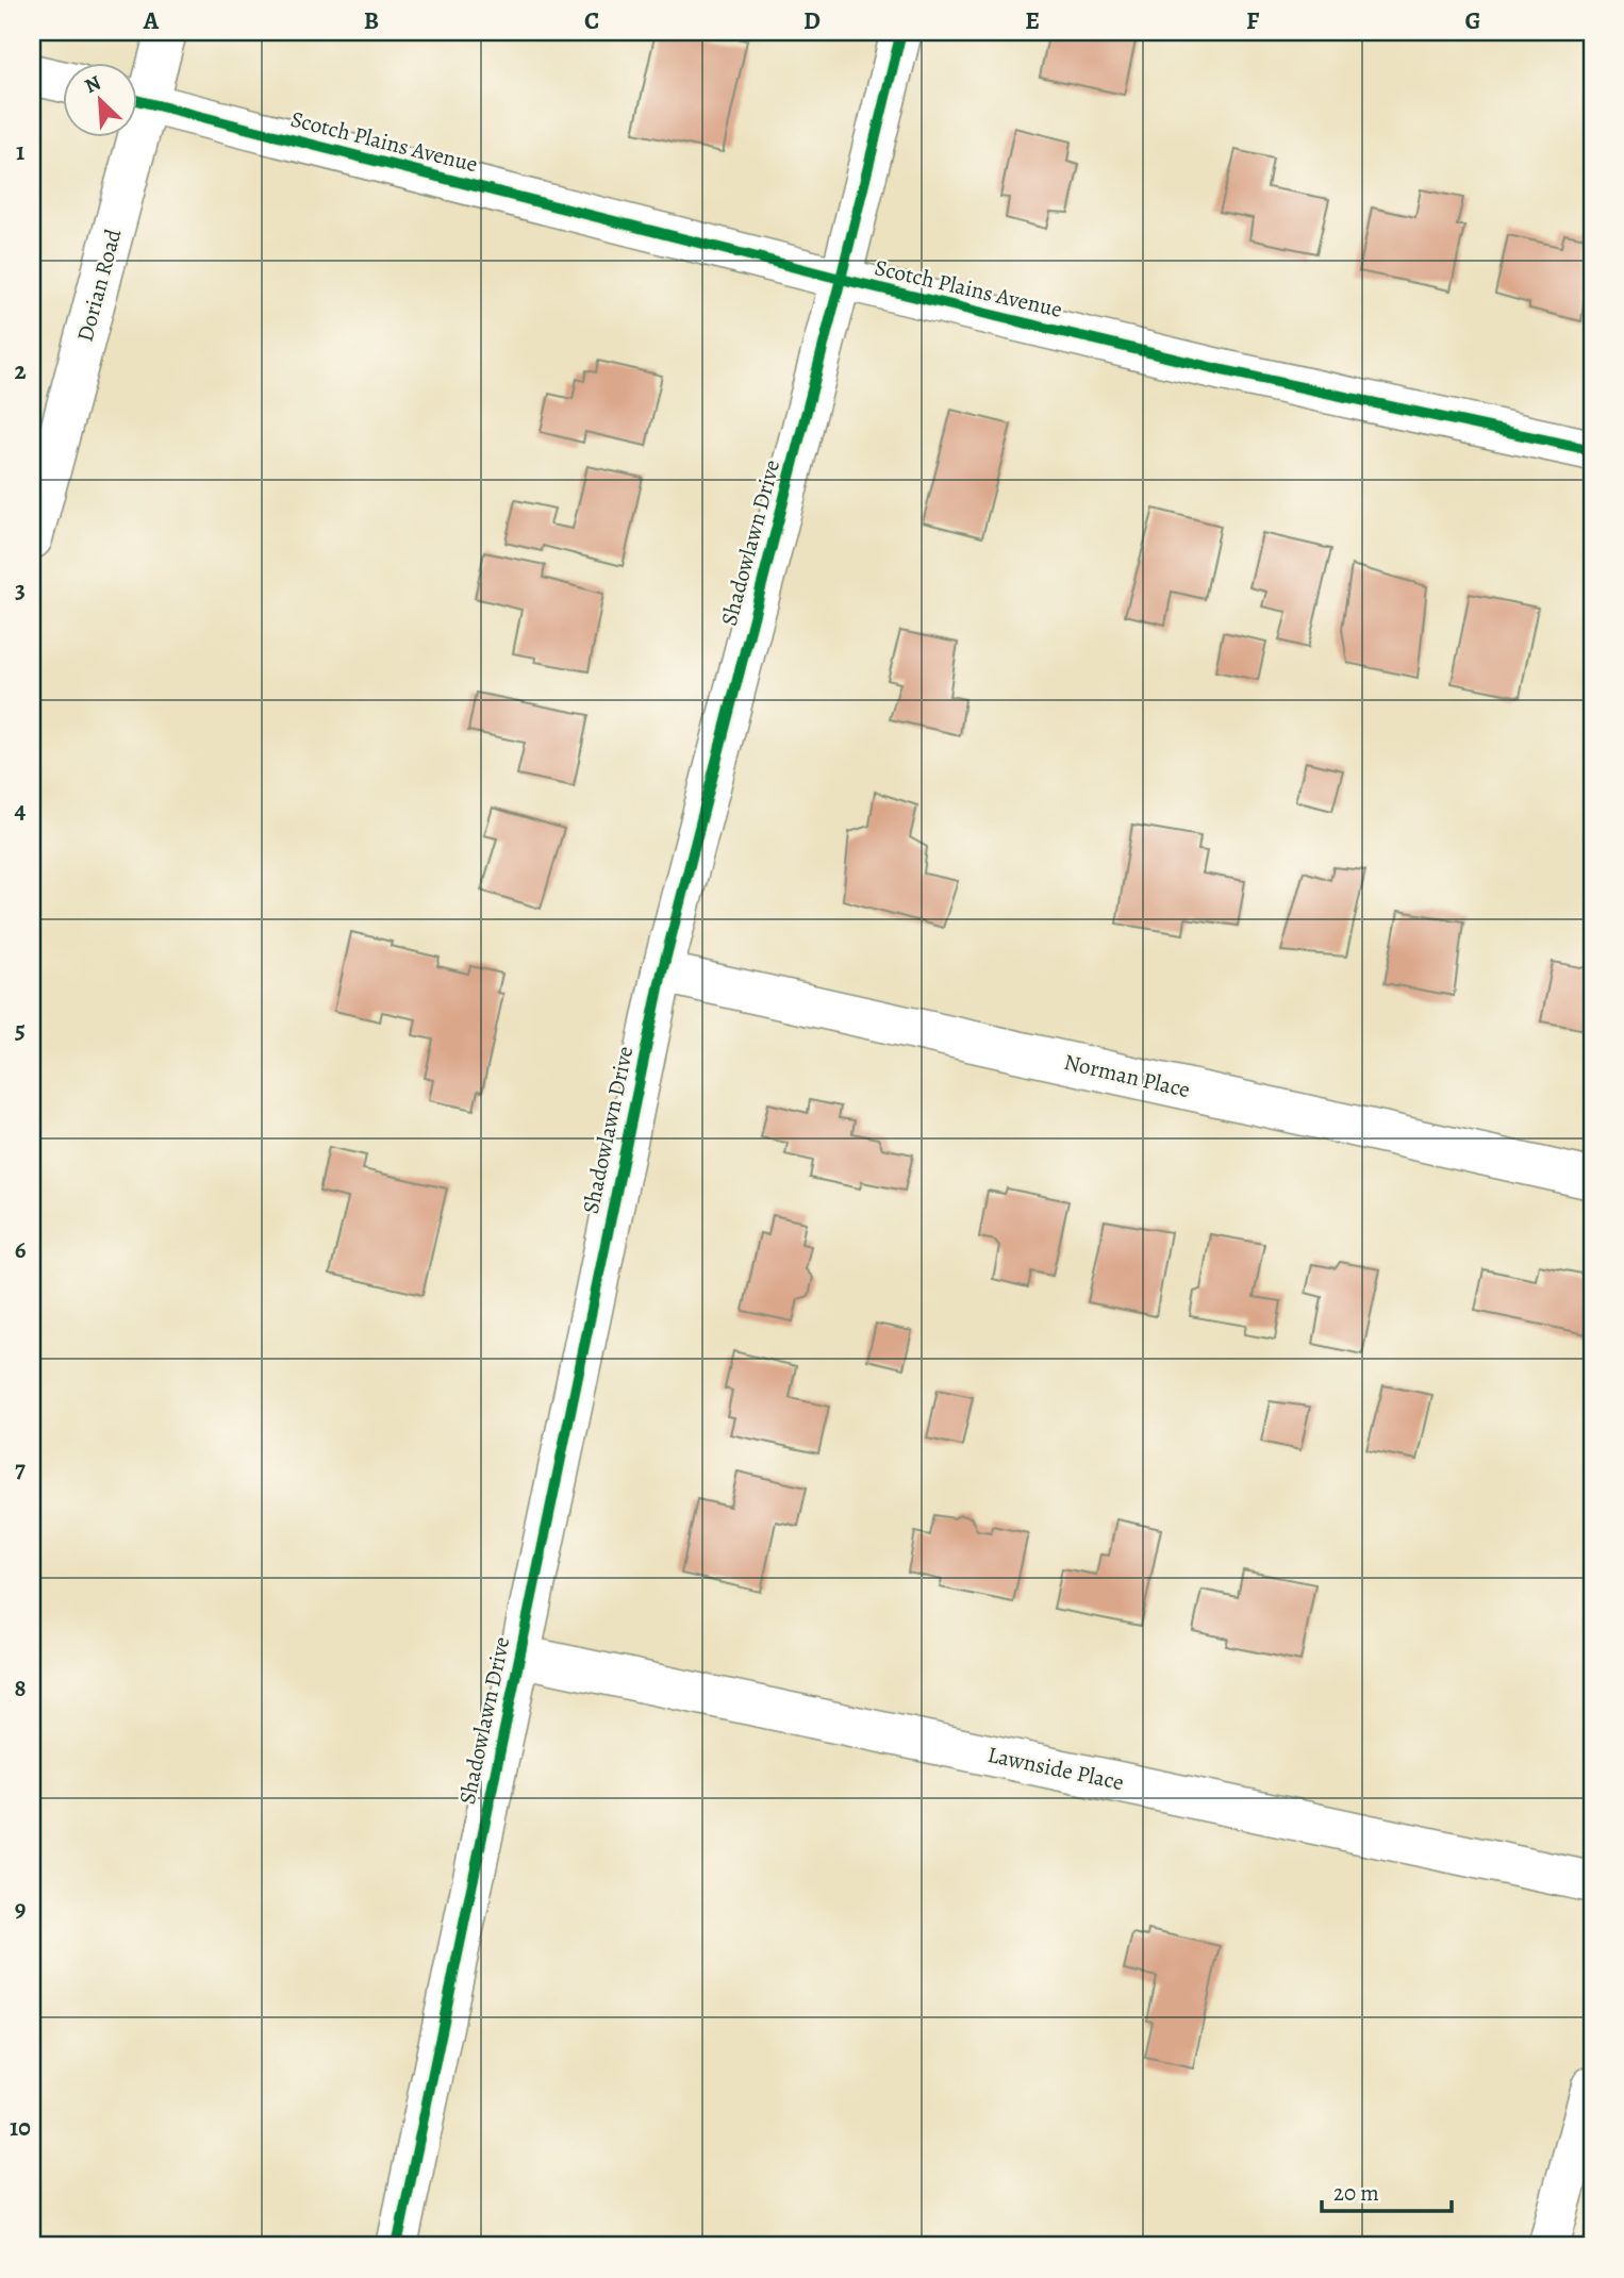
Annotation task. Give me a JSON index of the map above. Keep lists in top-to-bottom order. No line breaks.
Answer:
{"streets":{"street":["Scotch Plains Avenue","Dorian Road","Shadowlawn Drive","Norman Place","Lawnside Place"]},"crossings":[["Scotch Plains Avenue","Shadowlawn Drive"],["Shadowlawn Drive","Norman Place"],["Shadowlawn Drive","Lawnside Place"]],"scale_bar":"20 m","north":"top left","grid":{"columns":["A","B","C","D","E","F","G"],"rows":["1","2","3","4","5","6","7","8","9","10"]}}
